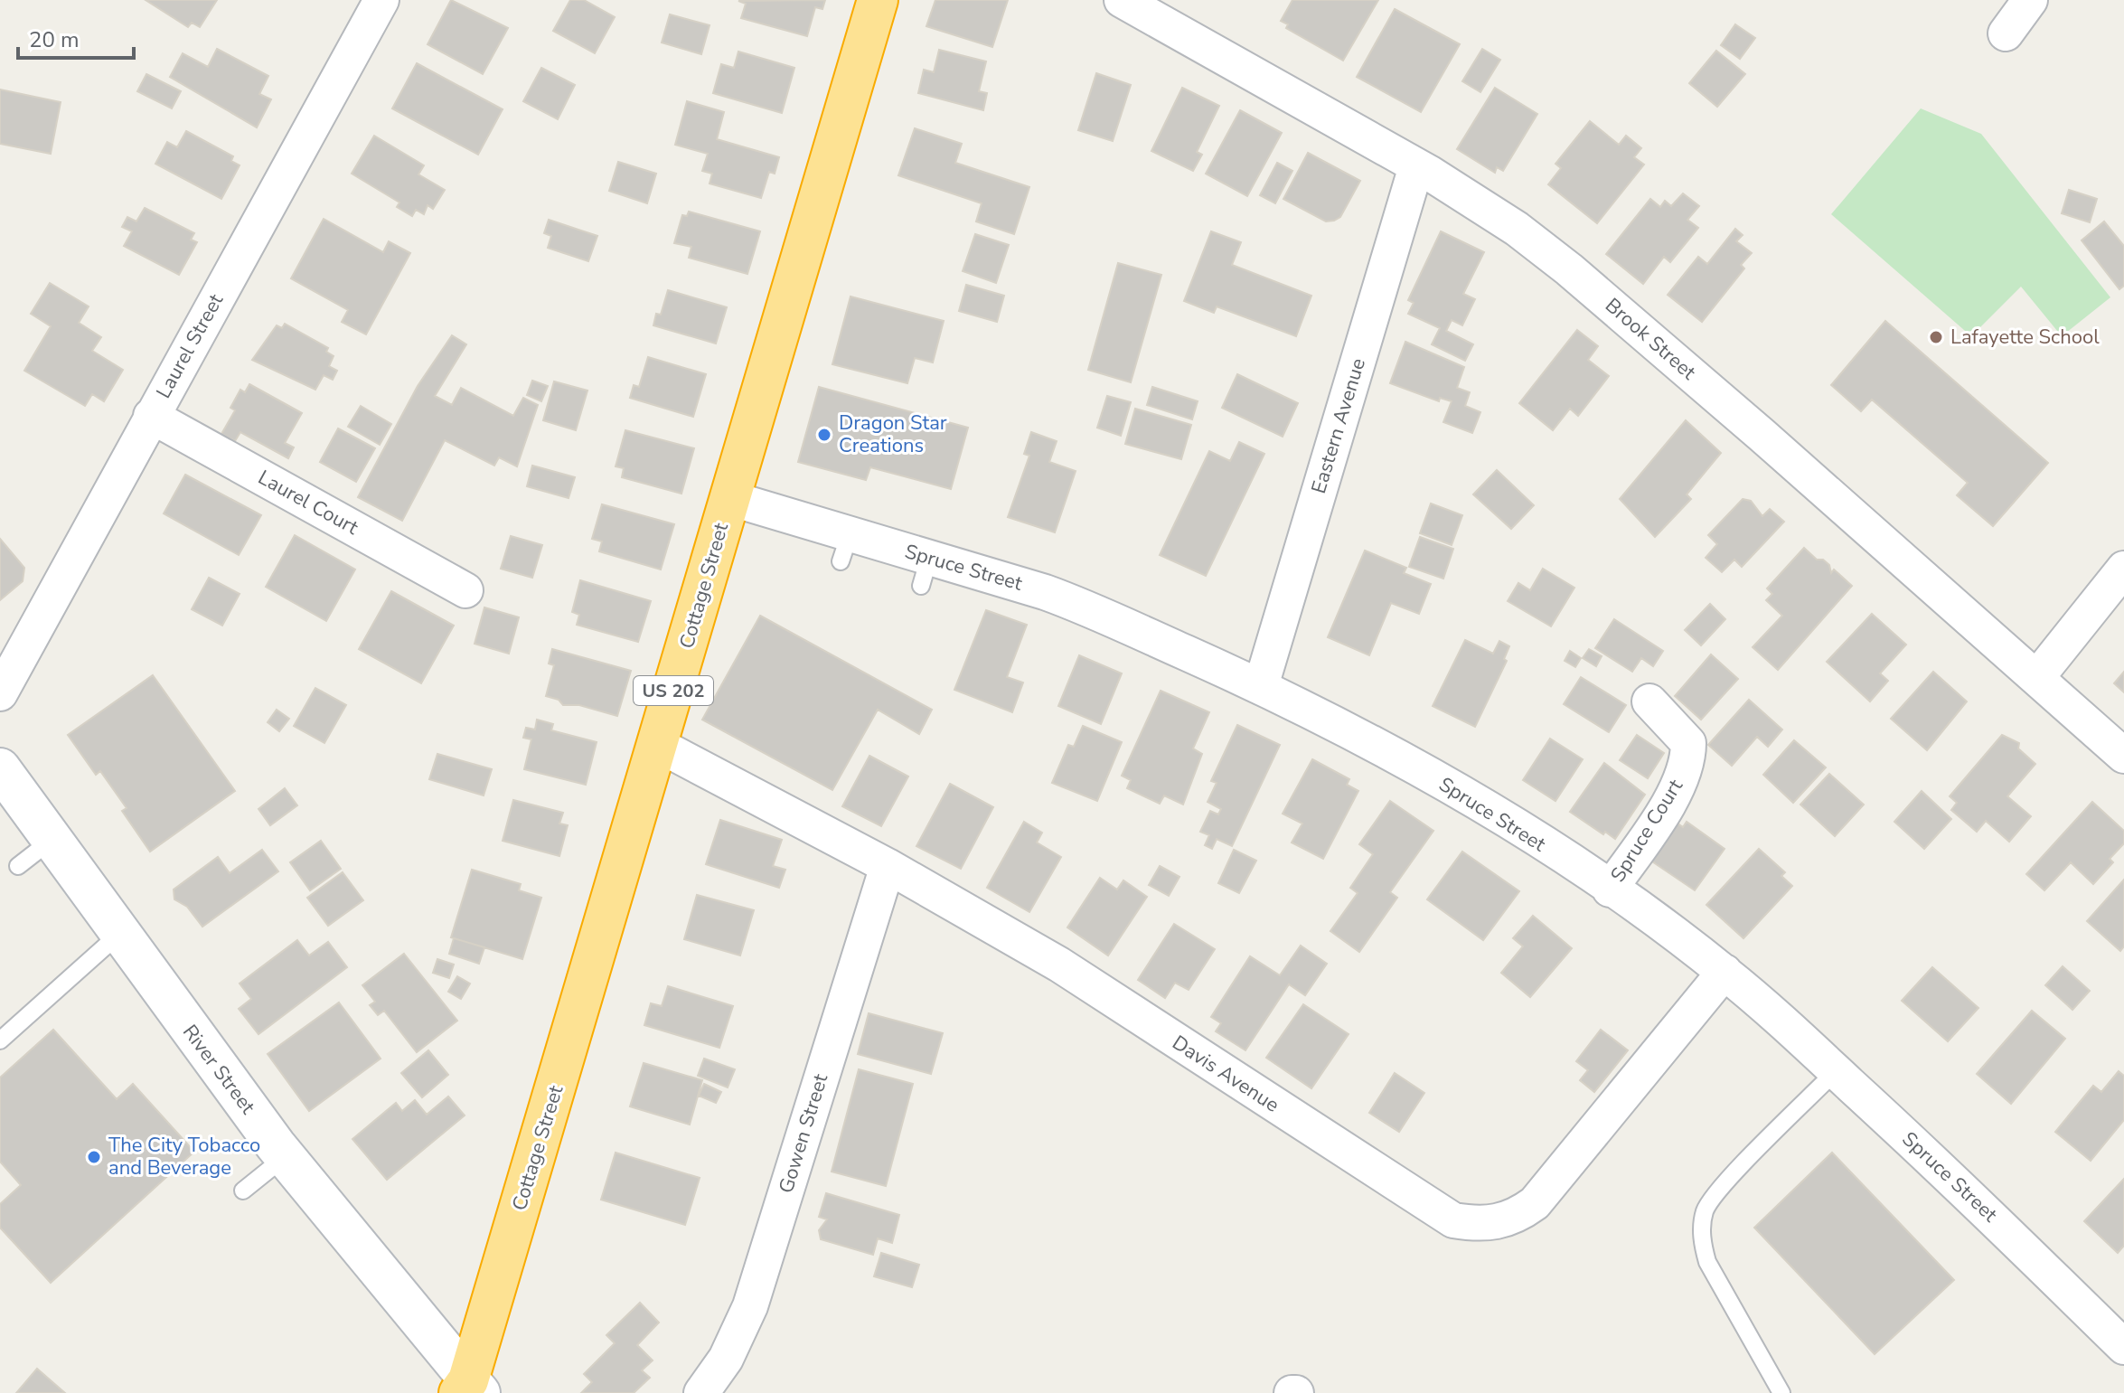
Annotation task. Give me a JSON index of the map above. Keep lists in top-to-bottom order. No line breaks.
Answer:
{"streets":{"highway":["Cottage Street","US 202"],"street":["Brook Street","Laurel Street","Eastern Avenue","Laurel Court","Spruce Street","Spruce Court","River Street","Davis Avenue","Gowen Street"]},"crossings":[["Brook Street","Eastern Avenue"],["Laurel Street","Laurel Court"],["Eastern Avenue","Spruce Street"],["Spruce Street","Cottage Street"],["Spruce Street","Spruce Court"],["Spruce Street","Davis Avenue"],["Cottage Street","River Street"],["Cottage Street","Davis Avenue"],["Davis Avenue","Gowen Street"]],"places":["Lafayette School","Dragon Star Creations","The City Tobacco and Beverage"],"scale_bar":"20 m"}
